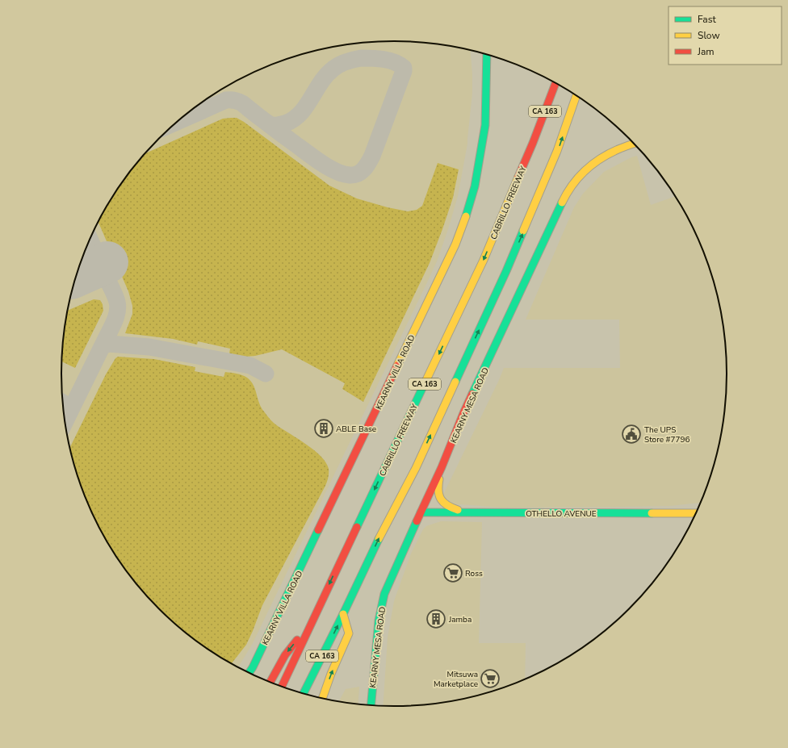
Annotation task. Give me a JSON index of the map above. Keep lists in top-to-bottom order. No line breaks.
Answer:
{"streets":{"main road":["CA 163","CABRILLO FREEWAY","KEARNY VILLA ROAD","KEARNY MESA ROAD","OTHELLO AVENUE"]},"crossings":[["KEARNY MESA ROAD","OTHELLO AVENUE"]],"places":{"building":["ABLE Base","Jamba"],"public building":["The UPS Store #7796"],"supermarket":["Ross","Mitsuwa Marketplace"]},"legend":["Fast","Slow","Jam"]}
